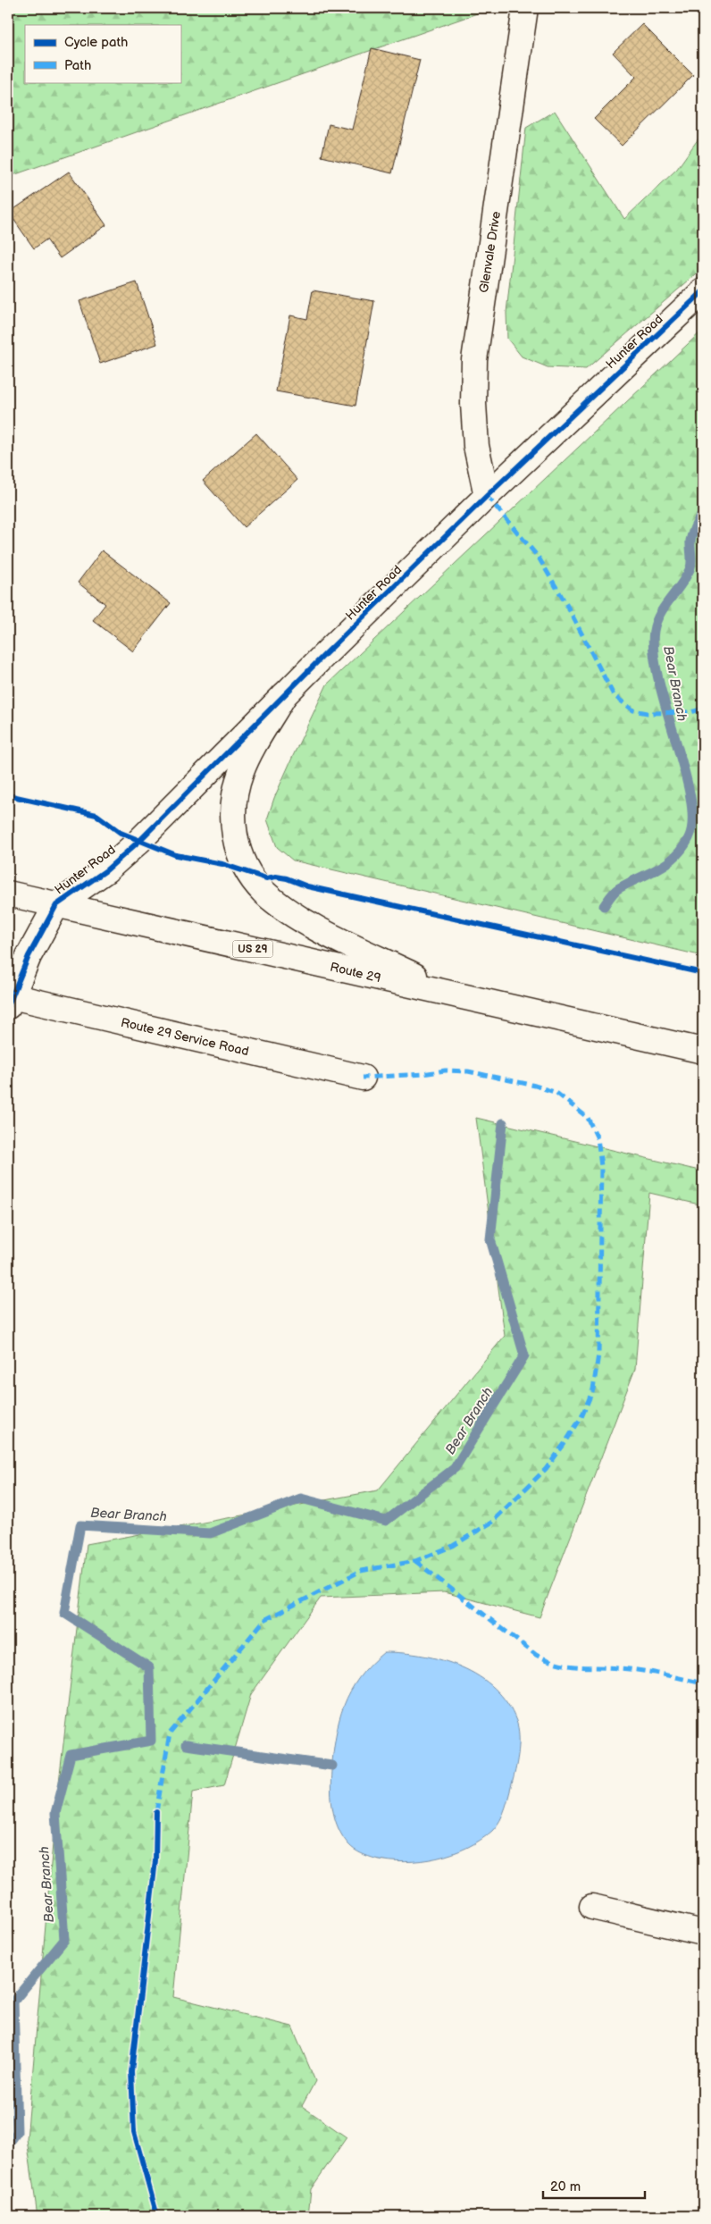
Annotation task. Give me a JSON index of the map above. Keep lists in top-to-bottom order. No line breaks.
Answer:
{"streets":{"street":["Glenvale Drive","Hunter Road","US 29","Route 29","Route 29 Service Road"]},"crossings":[["Glenvale Drive","Hunter Road"],["Hunter Road","Route 29"]],"water":["Bear Branch"],"legend":["Cycle path","Path"],"scale_bar":"20 m"}
